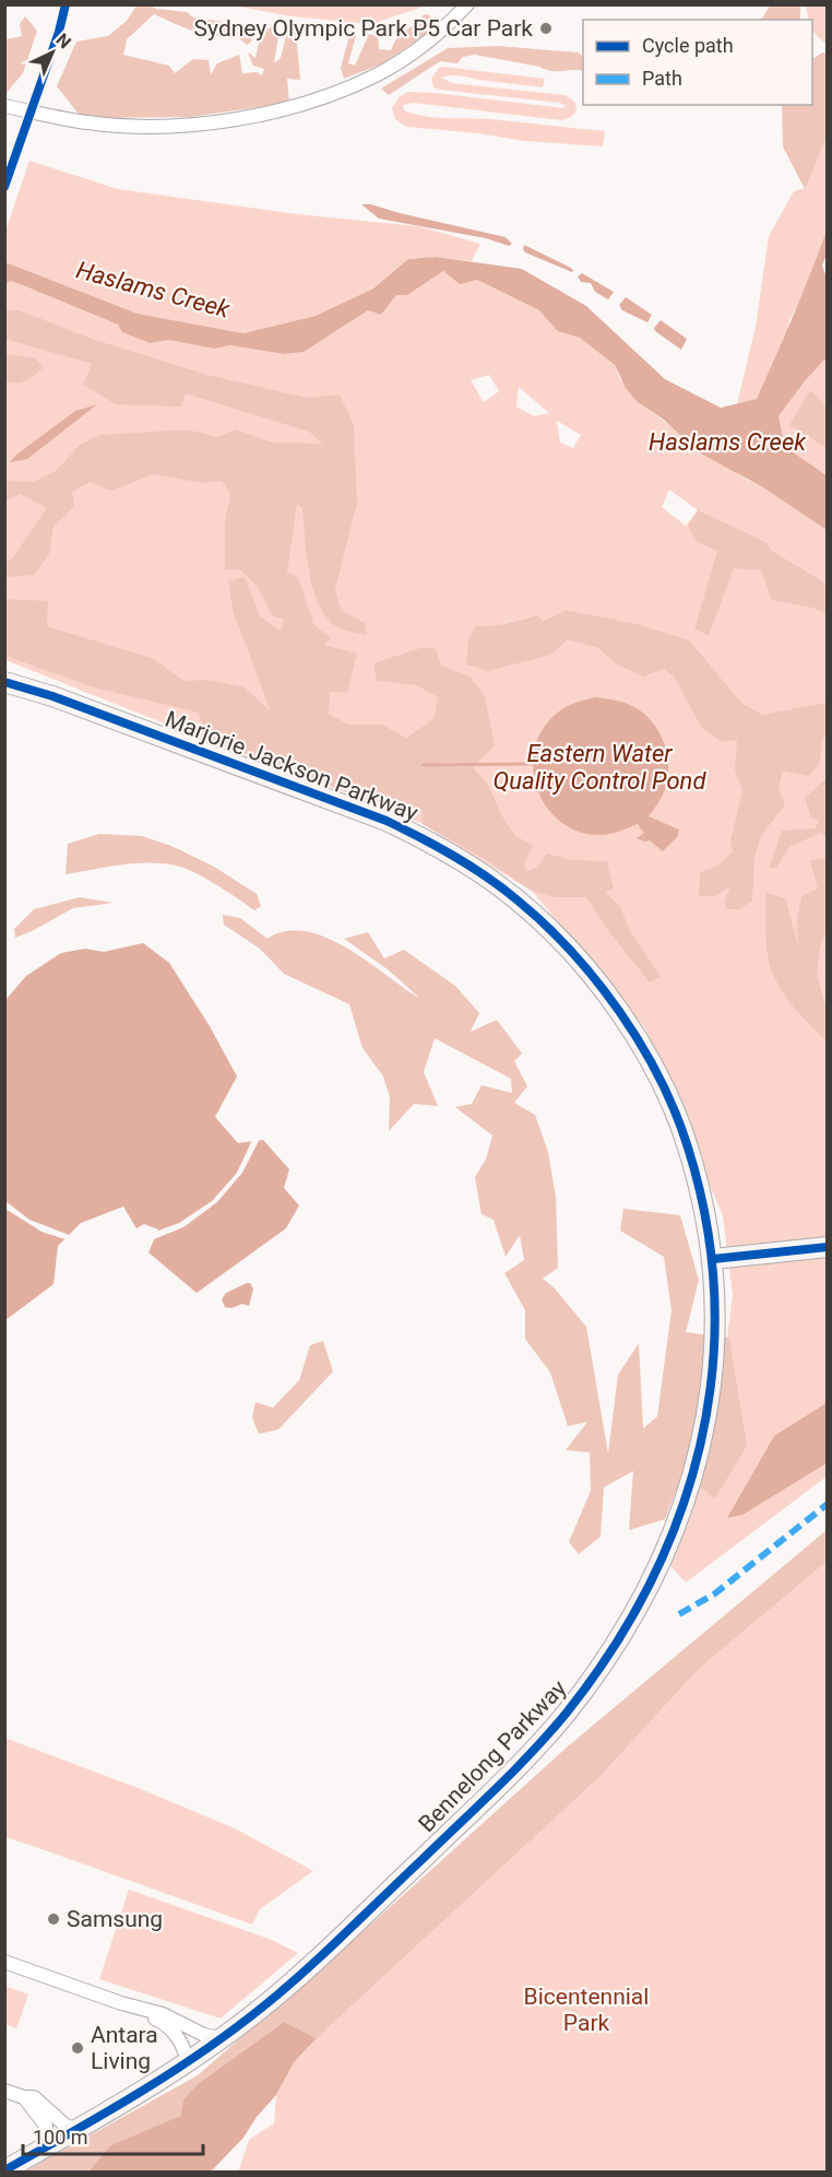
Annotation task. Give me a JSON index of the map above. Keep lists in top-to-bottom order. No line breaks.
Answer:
{"streets":{"street":["Marjorie Jackson Parkway","Bennelong Parkway"]},"crossings":[["Marjorie Jackson Parkway","Bennelong Parkway"]],"water":["Haslams Creek","Eastern Water Quality Control Pond"],"parks":["Bicentennial Park"],"places":["Sydney Olympic Park P5 Car Park","Samsung","Antara Living"],"legend":["Cycle path","Path"],"scale_bar":"100 m","north":"top right"}
